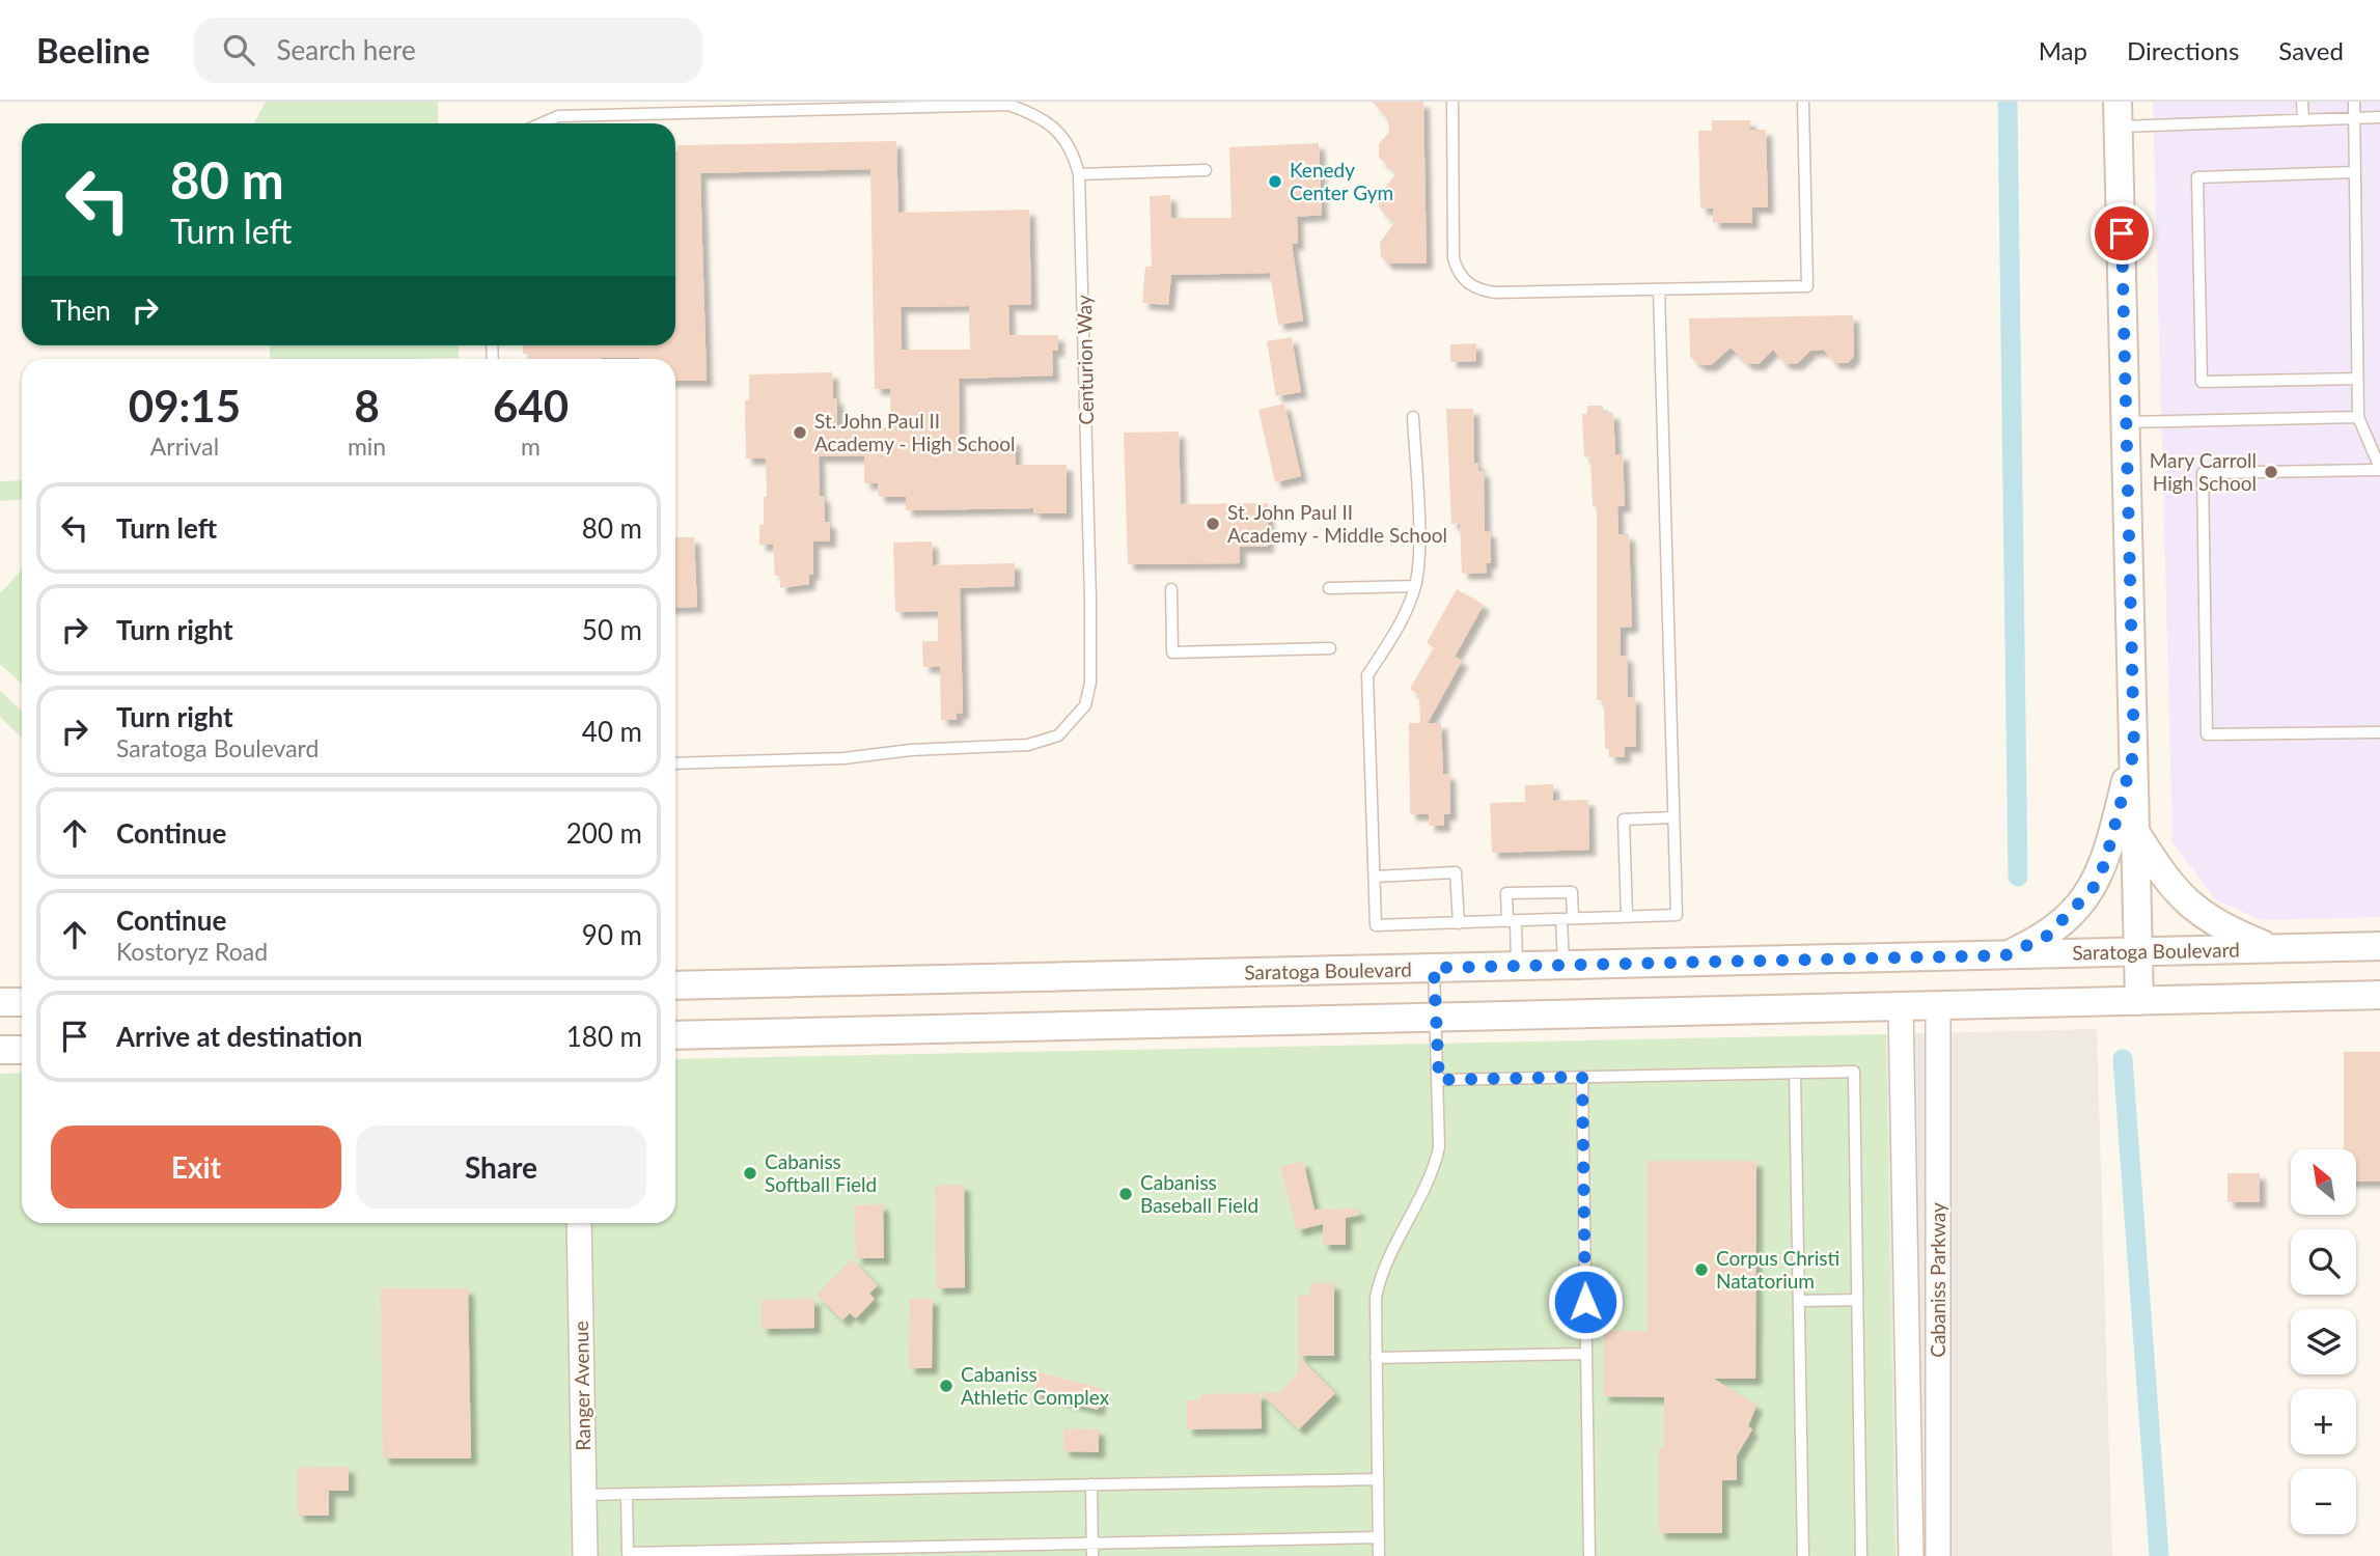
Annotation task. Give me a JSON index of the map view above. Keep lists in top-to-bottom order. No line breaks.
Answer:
{"streets":{"main road":["Saratoga Boulevard"],"street":["Cabaniss Parkway","Ranger Avenue"],"lane":["Centurion Way"]},"places":["Kenedy Center Gym","St. John Paul II Academy - High School","Mary Carroll High School","St. John Paul II Academy - Middle School","Cabaniss Softball Field","Cabaniss Baseball Field","Corpus Christi Natatorium","Cabaniss Athletic Complex"],"north":"top left","page":{"header":"Beeline","search":"Search here","nav":["Map","Directions","Saved"],"turn":["80 m","Turn left"],"then":"Then","eta":["09:15","Arrival","8","min","640","m"],"list":[{"name":"Turn left","value":"80 m"},{"name":"Turn right","value":"50 m"},{"name":"Turn right","note":"Saratoga Boulevard","value":"40 m"},{"name":"Continue","value":"200 m"},{"name":"Continue","note":"Kostoryz Road","value":"90 m"},{"name":"Arrive at destination","value":"180 m"}],"buttons":["Exit","Share"],"map_buttons":["+","−"]}}
